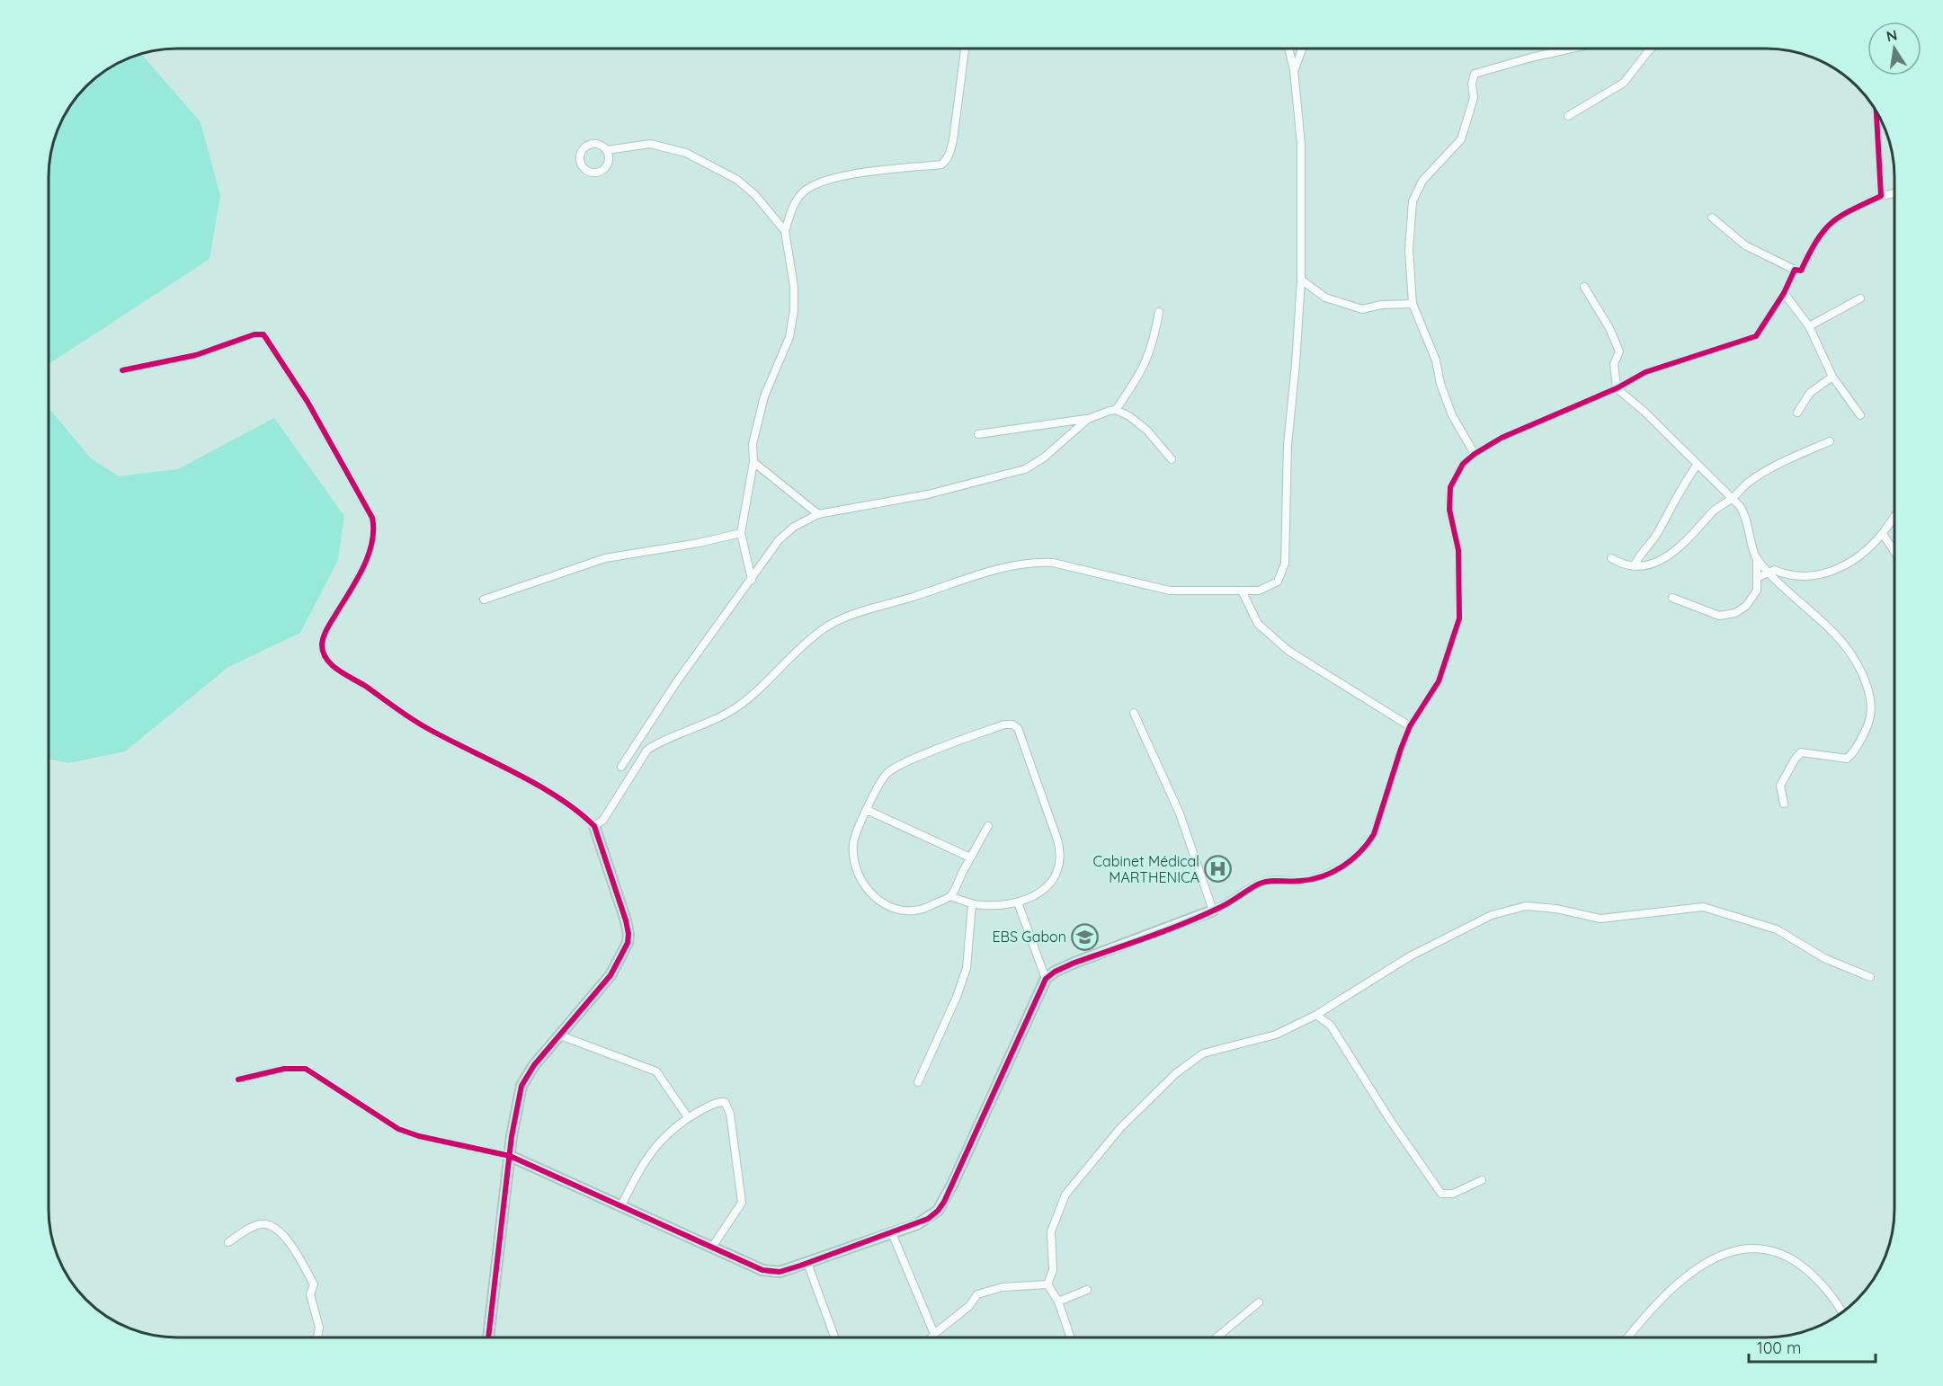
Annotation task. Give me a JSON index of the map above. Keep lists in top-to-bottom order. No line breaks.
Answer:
{"places":{"hospital":["Cabinet Médical MARTHENICA"],"school or university":["EBS Gabon"]},"scale_bar":"100 m","north":"top"}
